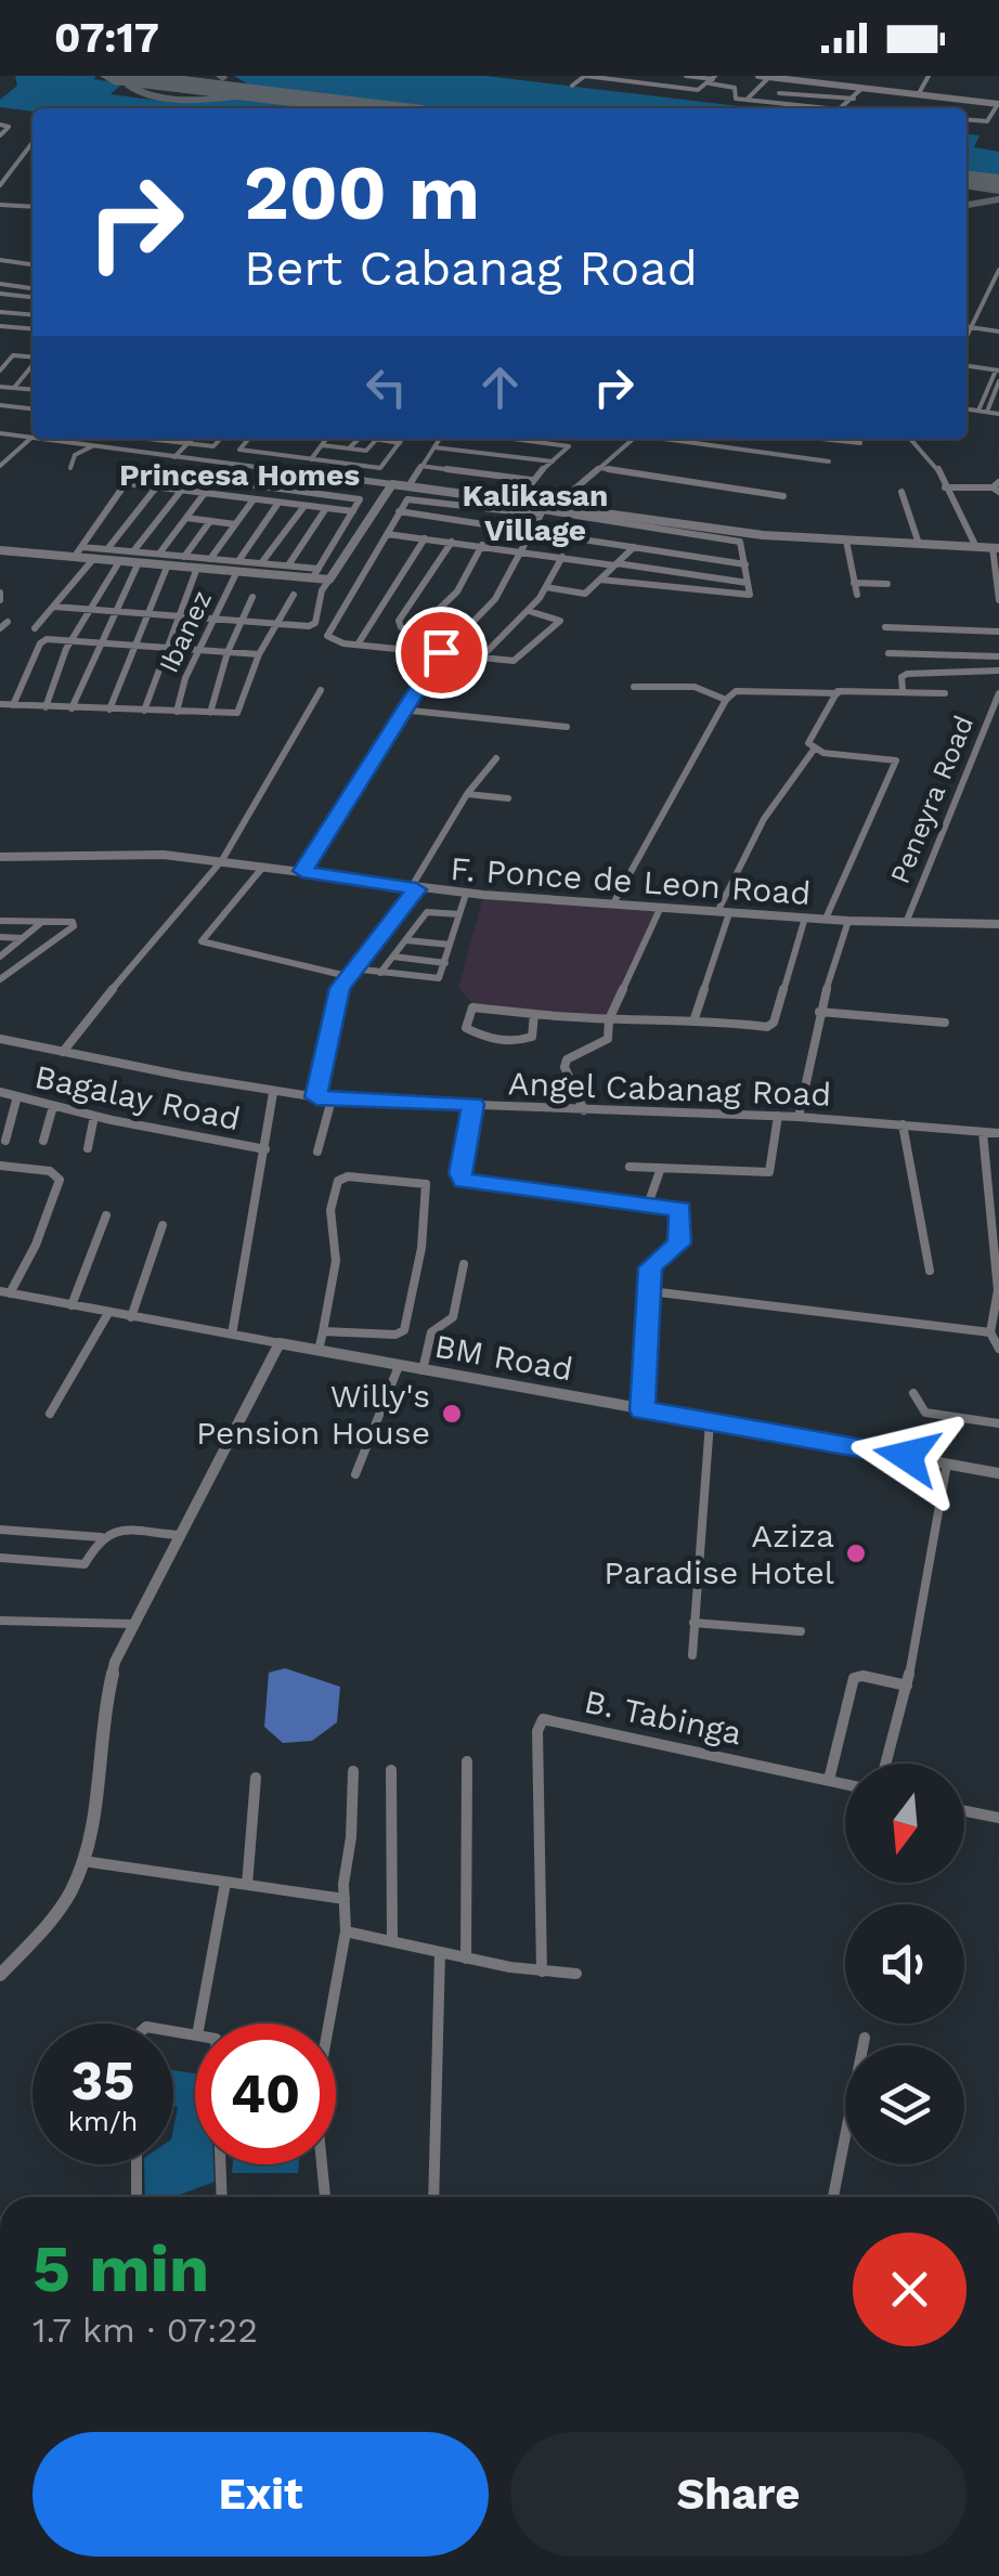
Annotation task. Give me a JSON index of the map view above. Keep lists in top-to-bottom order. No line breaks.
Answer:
{"streets":{"street":["Ibanez","Peneyra Road","F. Ponce de Leon Road","Angel Cabanag Road","Bagalay Road","BM Road","B. Tabinga"]},"crossings":[["Peneyra Road","F. Ponce de Leon Road"]],"districts":["Princesa Homes","Kalikasan Village"],"places":["Willy's Pension House","Aziza Paradise Hotel"],"north":"bottom","page":{"status":"07:17","turn":["200 m","Bert Cabanag Road"],"speed":"35 km/h","limit":"40","heading":["5 min","1.7 km · 07:22"],"buttons":["Exit","Share"]}}
